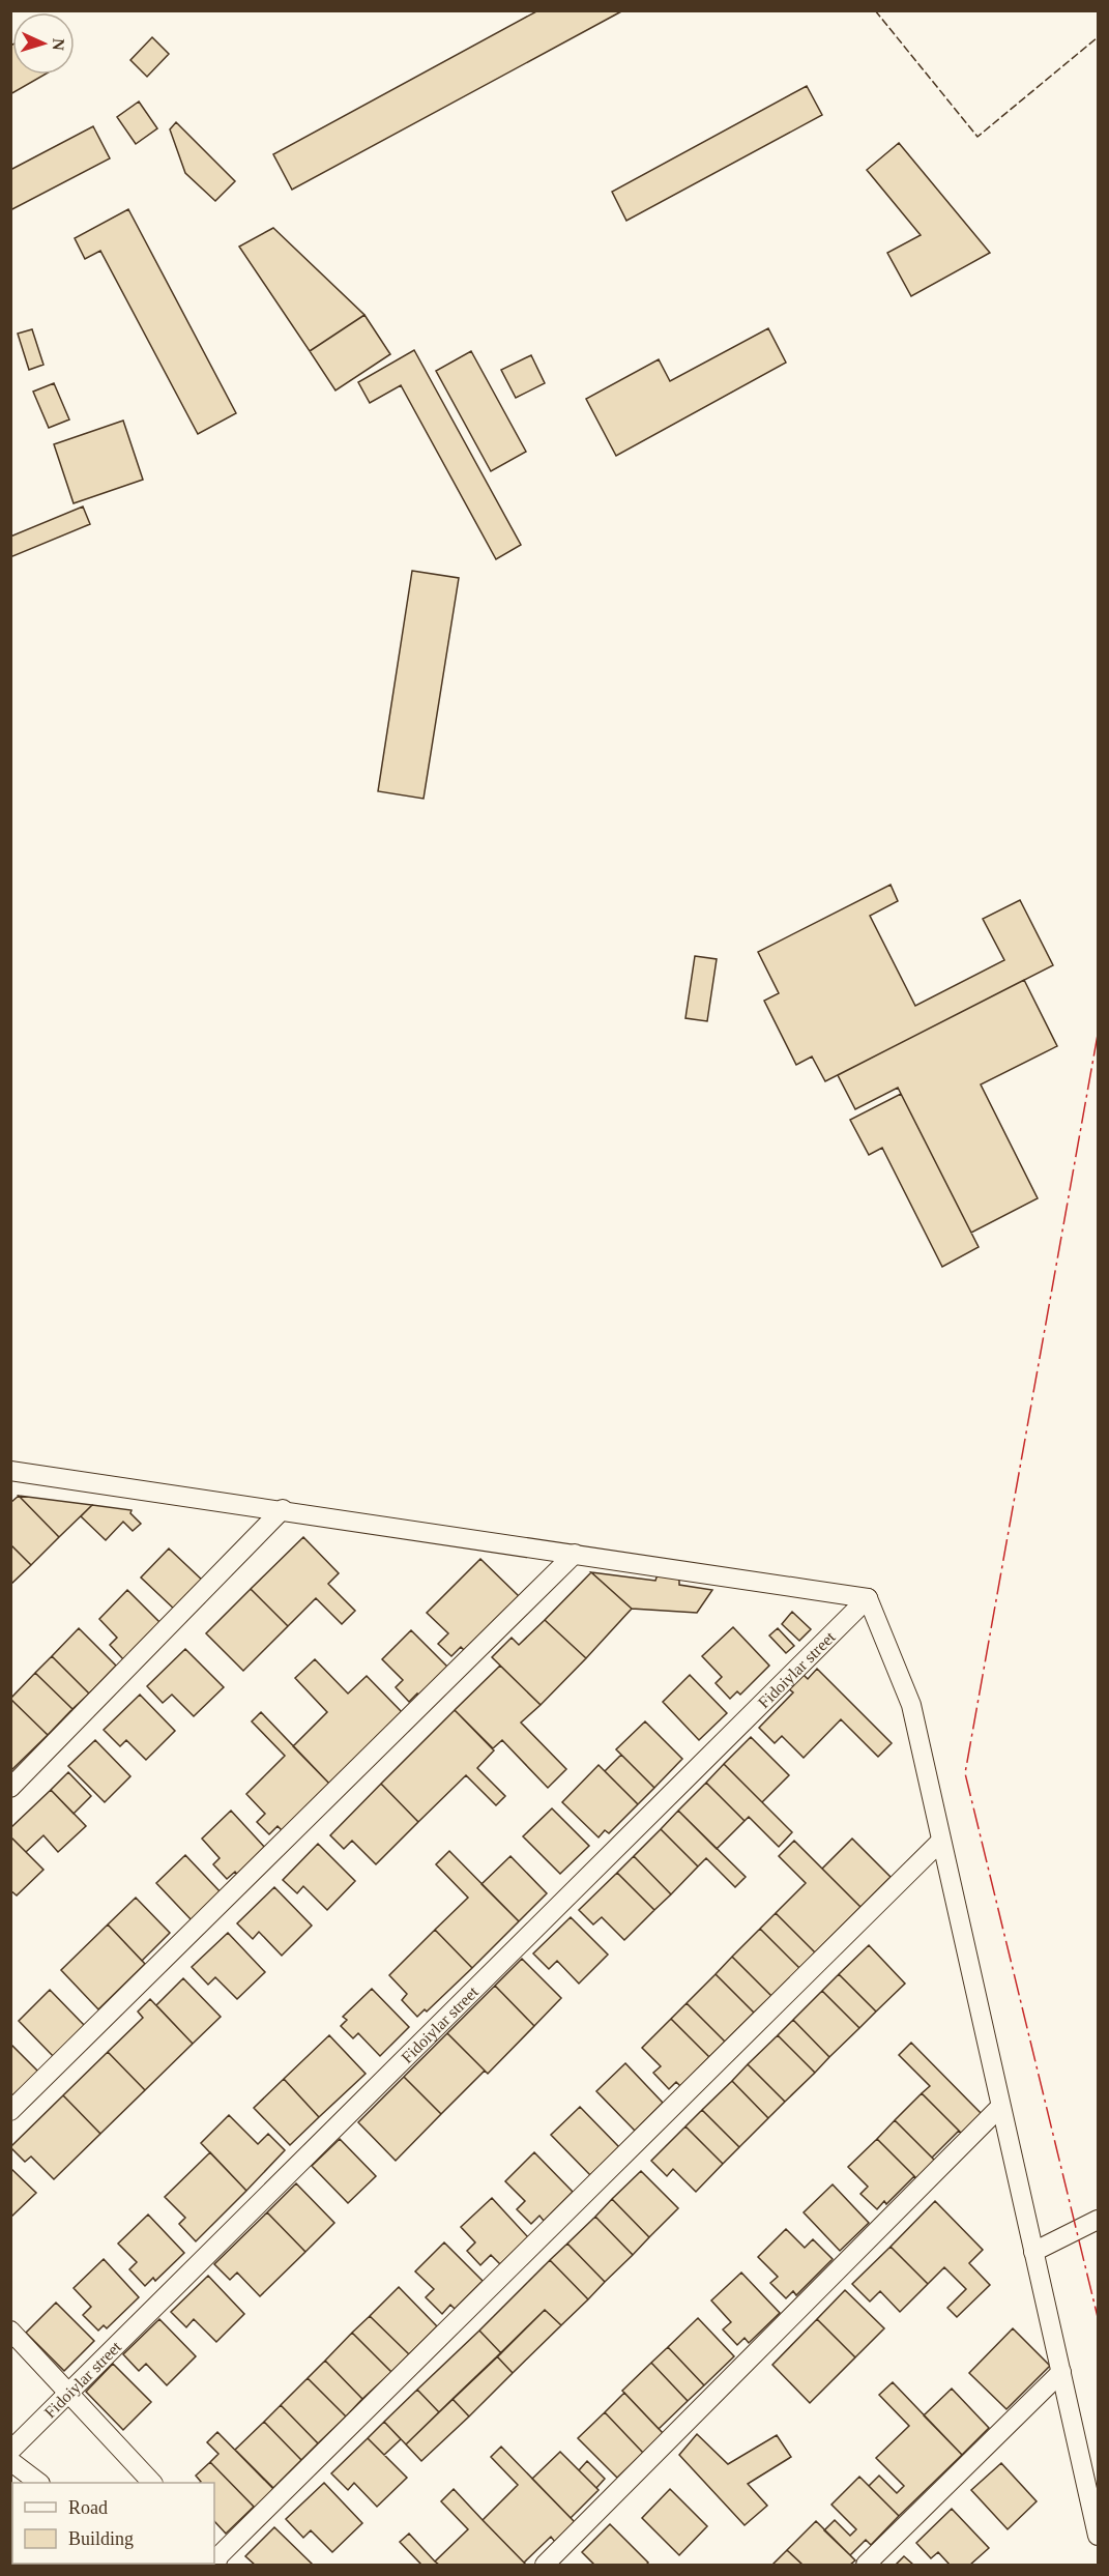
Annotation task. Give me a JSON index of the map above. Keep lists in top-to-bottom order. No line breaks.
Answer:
{"streets":{"street":["Fidoiylar street"]},"legend":["Road","Building"],"north":"right"}
